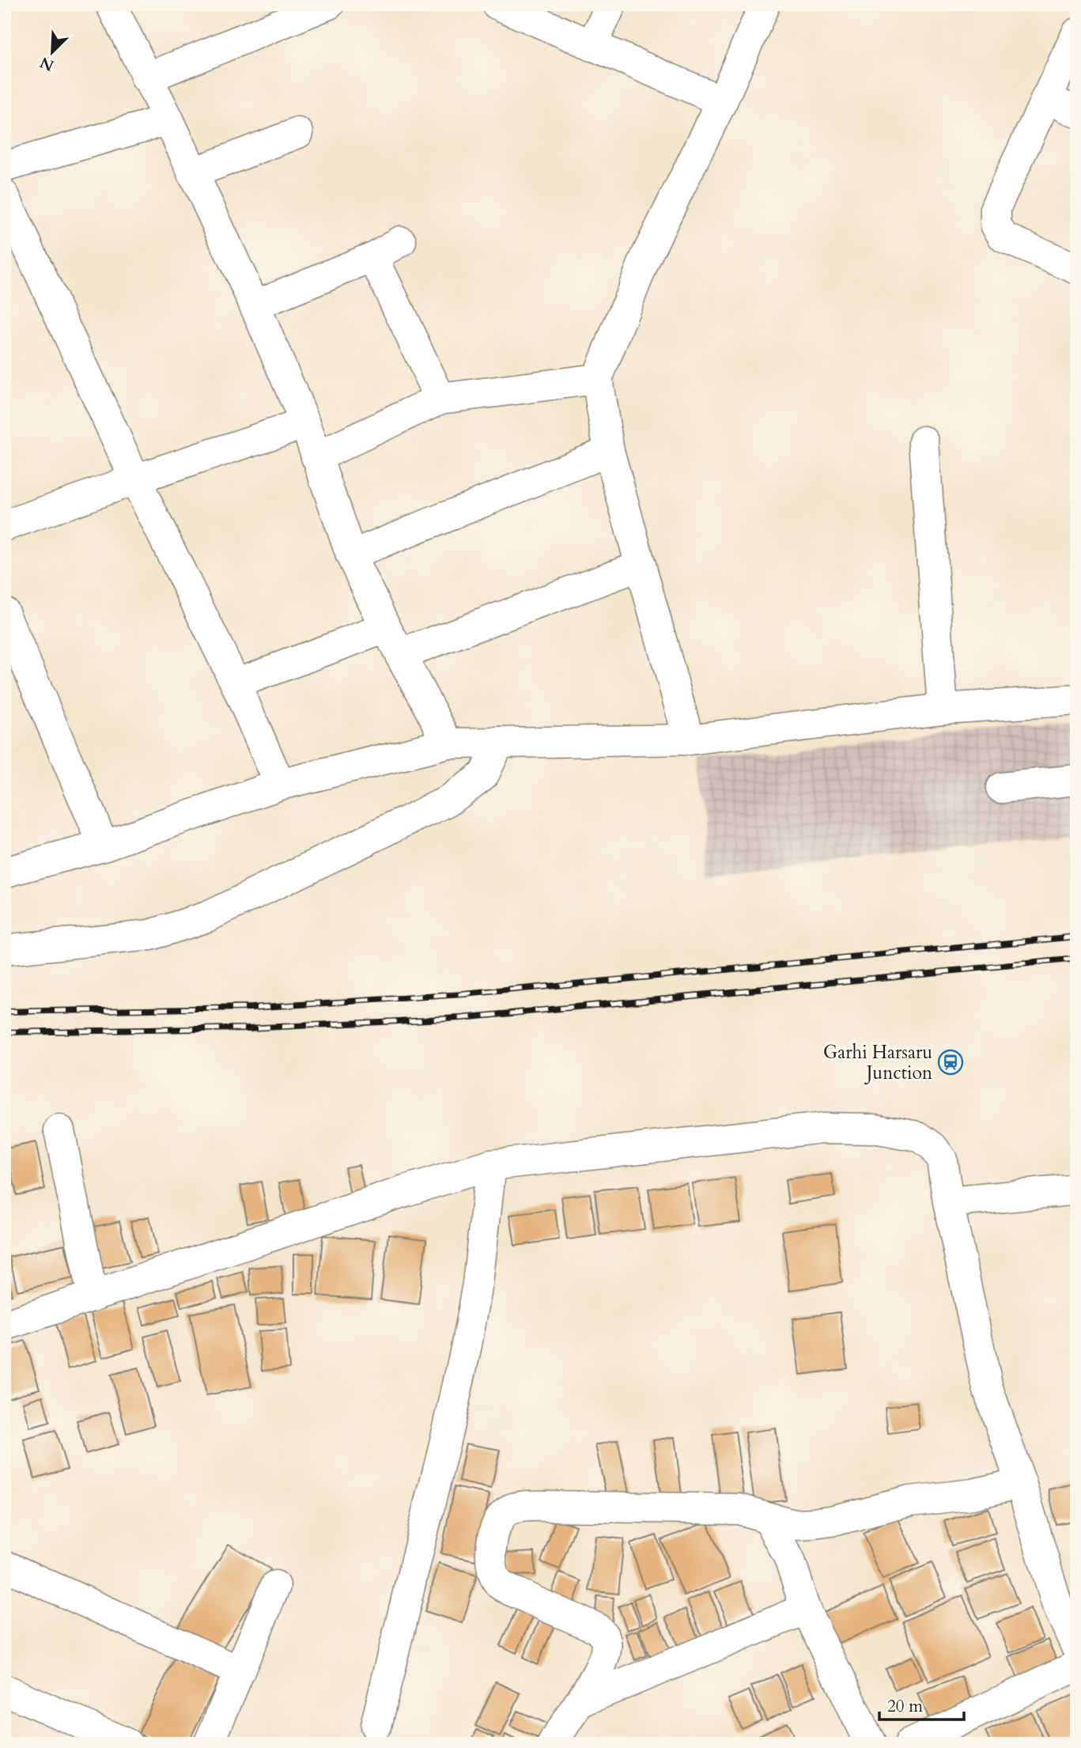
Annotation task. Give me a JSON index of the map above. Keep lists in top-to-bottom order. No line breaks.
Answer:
{"places":{"station":["Garhi Harsaru Junction"]},"scale_bar":"20 m","north":"bottom left"}
